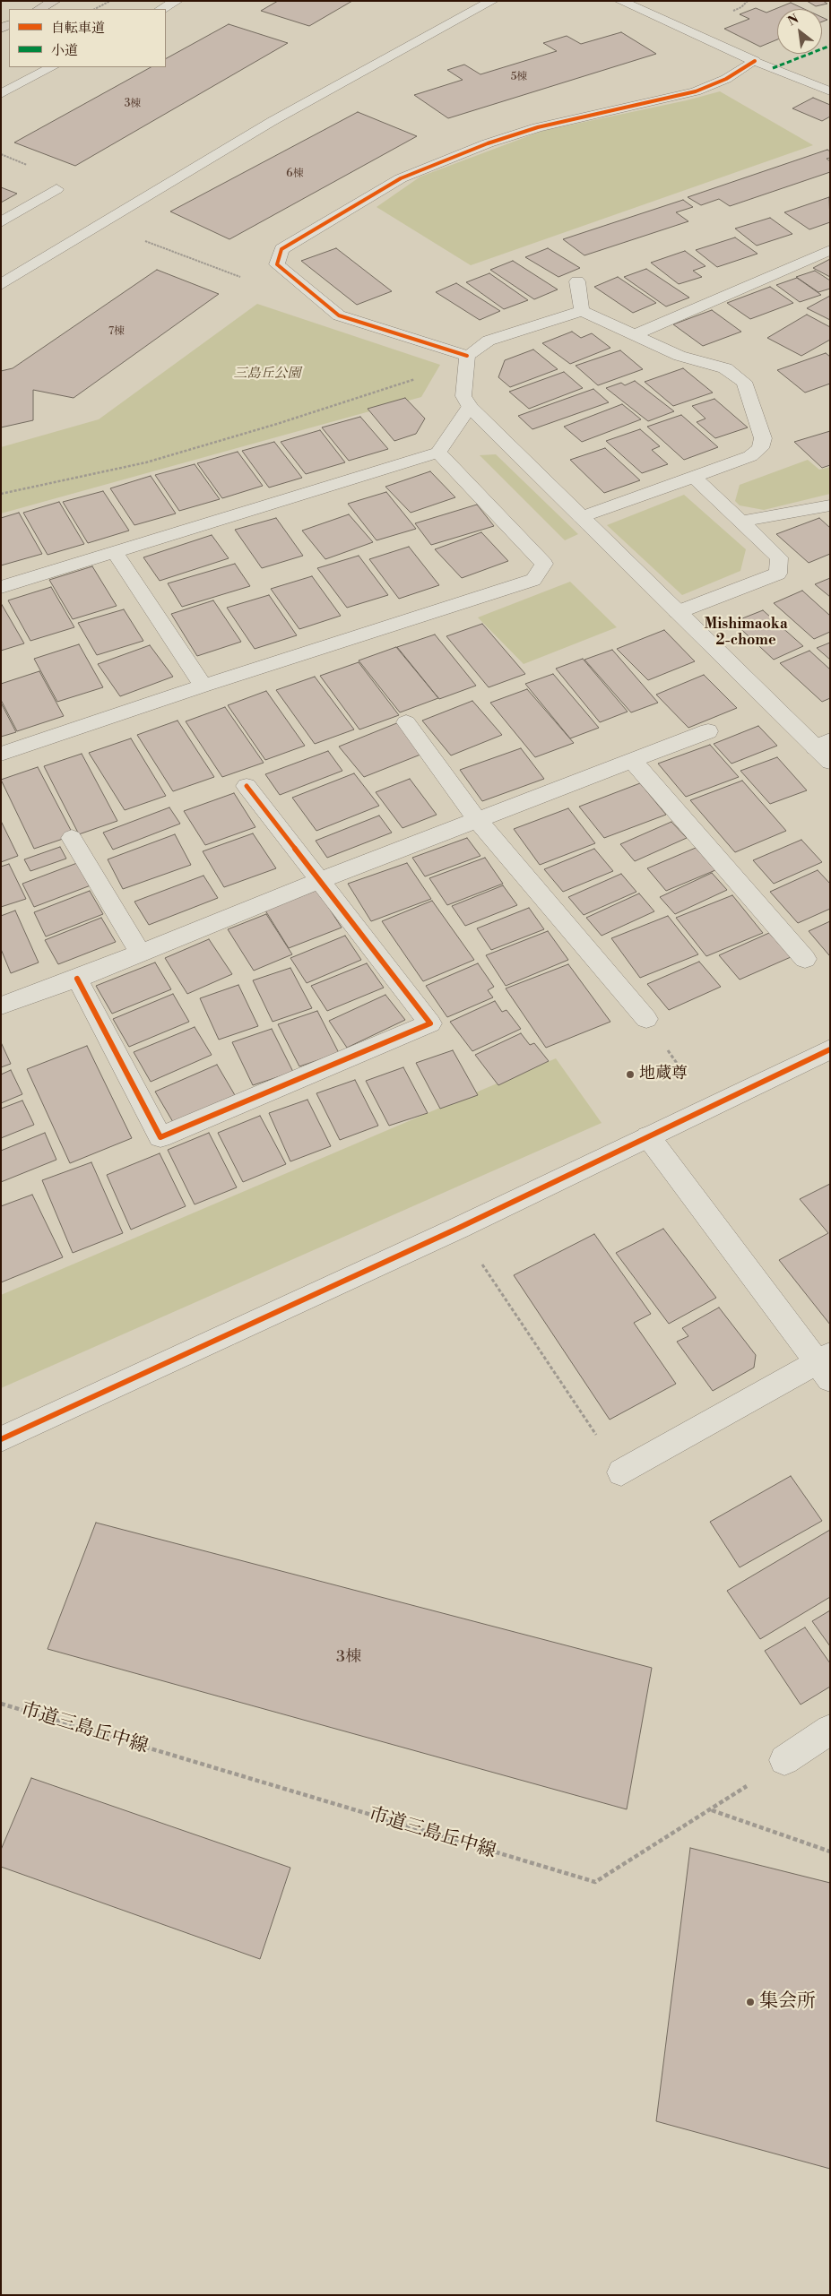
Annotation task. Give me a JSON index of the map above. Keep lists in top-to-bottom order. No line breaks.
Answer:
{"streets":{"path":["市道三島丘中線"]},"districts":["Mishimaoka 2-chome"],"parks":["三島丘公園"],"places":["地蔵尊","集会所"],"house_numbers":["5棟","3棟","6棟","7棟","3棟"],"legend":["自転車道","小道"],"north":"top left"}
